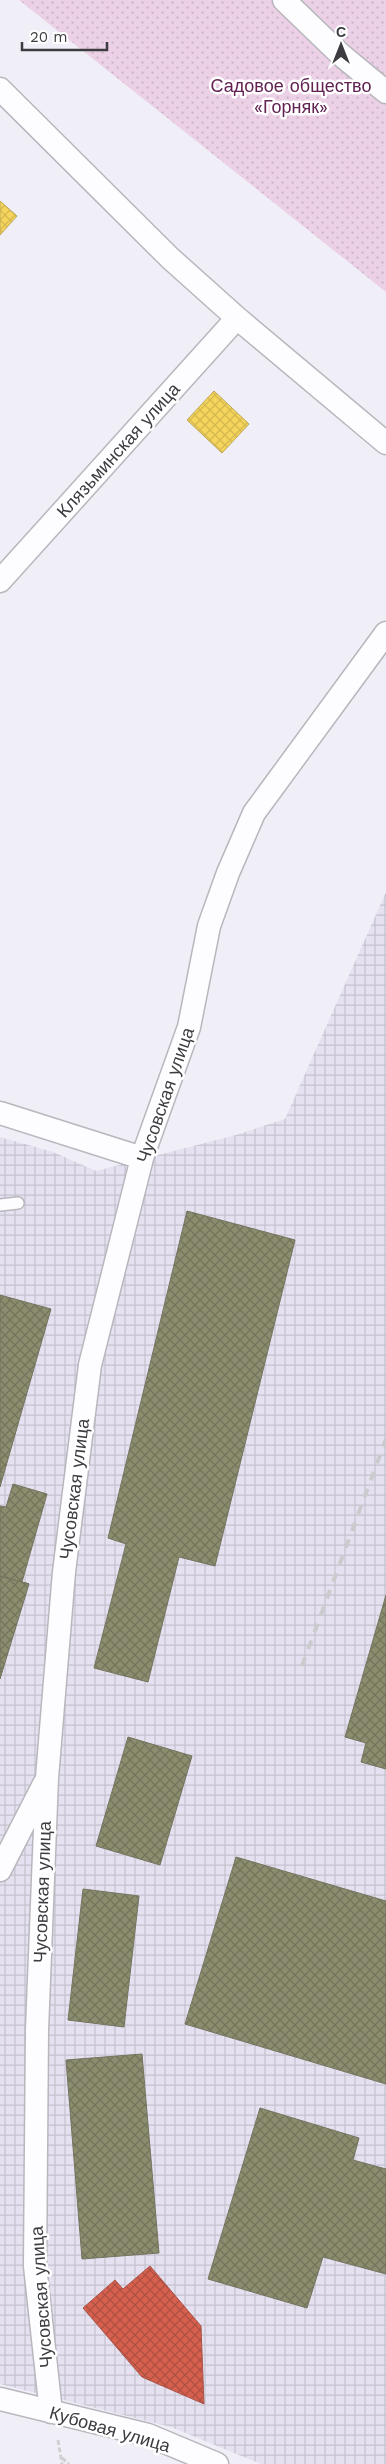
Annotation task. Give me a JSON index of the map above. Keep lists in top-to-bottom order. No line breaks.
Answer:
{"streets":{"street":["Клязьминская улица","Чусовская улица","Кубовая улица"]},"crossings":[["Чусовская улица","Кубовая улица"]],"parks":["Садовое общество «Горняк»"],"scale_bar":"20 m","north":"top"}
